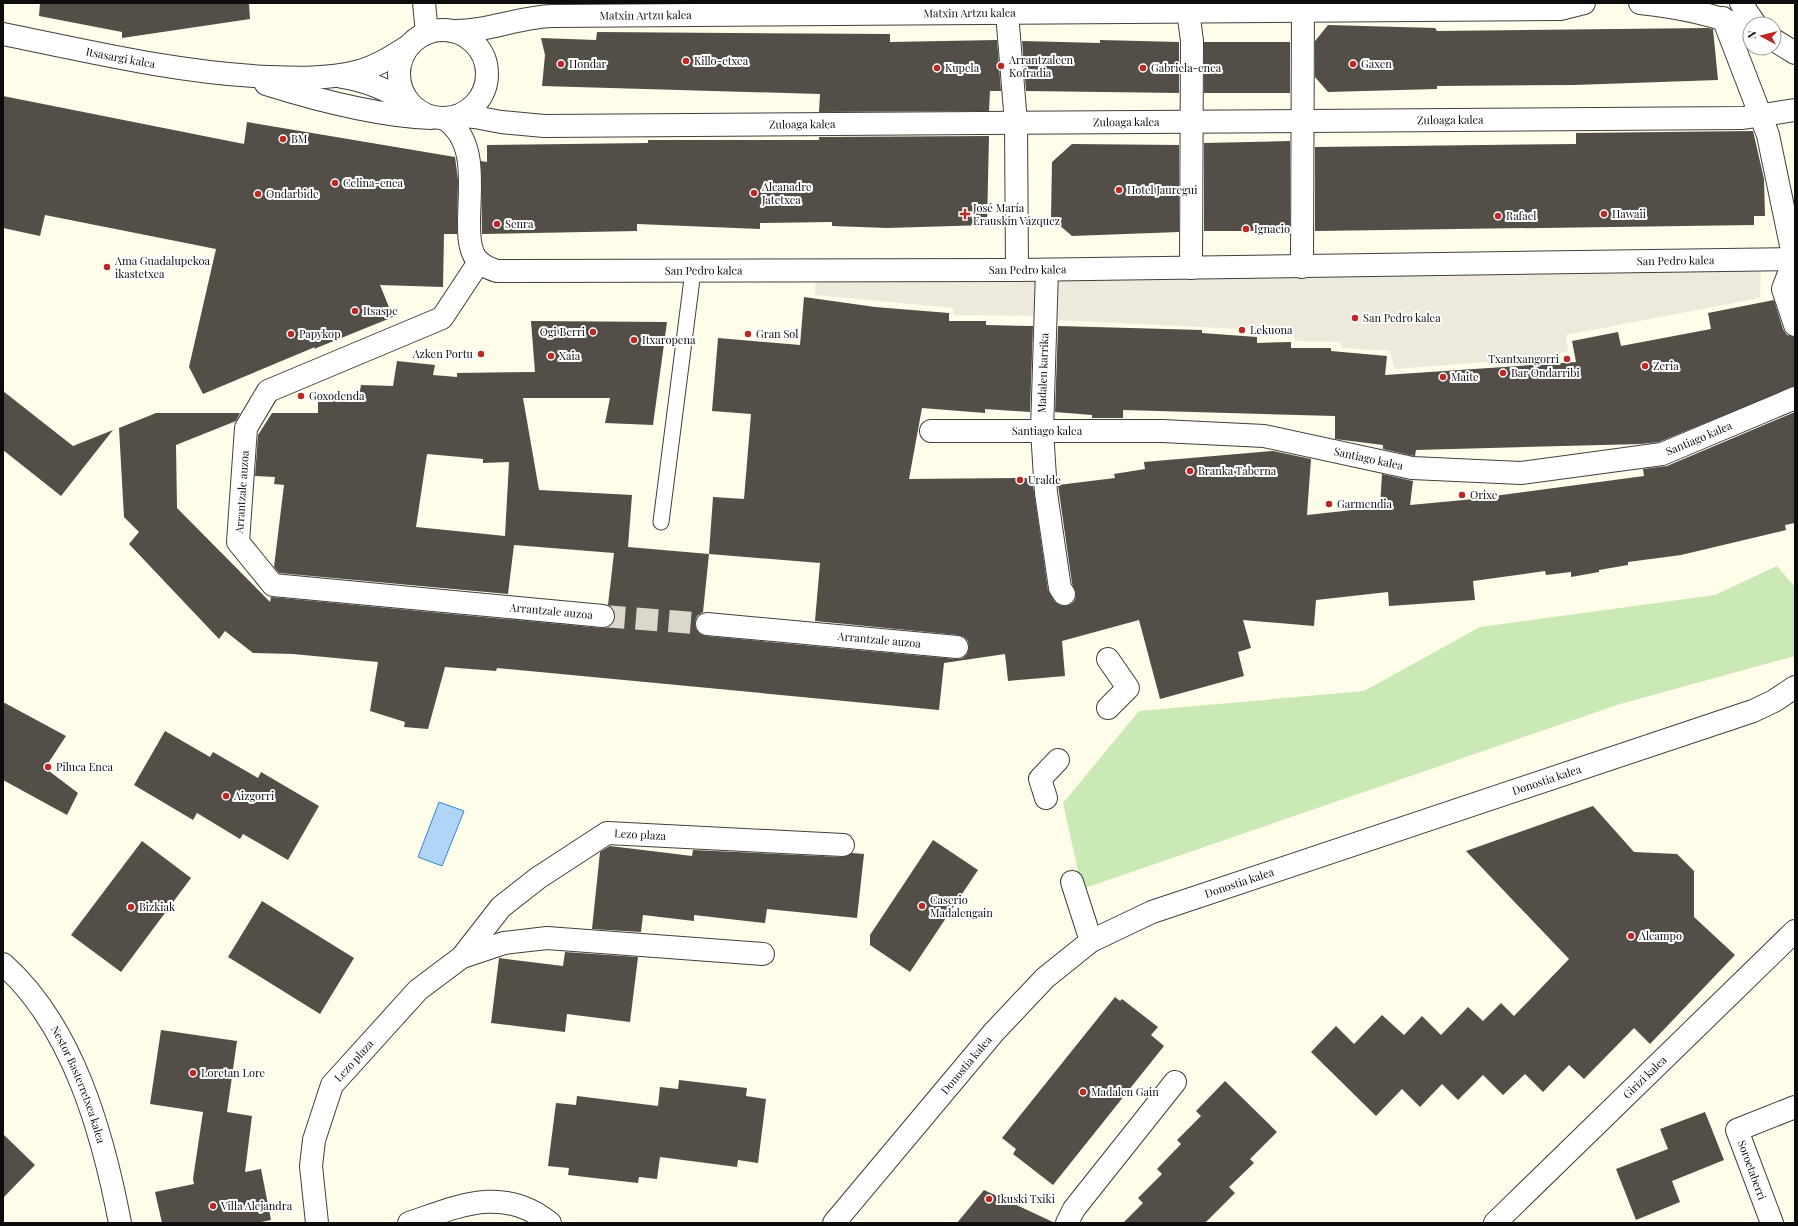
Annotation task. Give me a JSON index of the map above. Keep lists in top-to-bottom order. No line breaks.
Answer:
{"streets":{"street":["Matxin Artzu kalea","Itsasargi kalea","Zuloaga kalea","San Pedro kalea","Madalen karrika","Santiago kalea","Arrantzale auzoa","Donostia kalea","Lezo plaza","Girizi kalea","Nestor Basterretxea kalea","Soroetaberri"]},"crossings":[["Matxin Artzu kalea","Itsasargi kalea"],["Matxin Artzu kalea","Zuloaga kalea"],["Itsasargi kalea","Zuloaga kalea"],["San Pedro kalea","Madalen karrika"],["San Pedro kalea","Arrantzale auzoa"],["Madalen karrika","Santiago kalea"]],"places":{"other":["Killo-etxea","Hondar","Gaxen","Arrantzaleen Kofradia","Kupela","Gabriela-enea","BM","Celina-enea","Hotel Jauregui","Alcanadre Jatetxea","Ondarbide","Hawaii","Rafael","Senra","Ignacio","Ama Guadalupekoa ikastetxea","Itsaspe","San Pedro kalea","Lekuona","Ogi Berri","Papykop","Gran Sol","Itxaropena","Azken Portu","Xaia","Txantxangorri","Zeria","Bar Ondarribi","Maite","Goxodenda","Branka Taberna","Uralde","Orixe","Garmendia","Piluca Enea","Aizgorri","Caserio Madalengain","Bizkiak","Alcampo","Loretan Lore","Madalen Gain","Ikuski Txiki","Villa Alejandra"],"health":["José María Erauskin Vázquez"]},"north":"left"}
